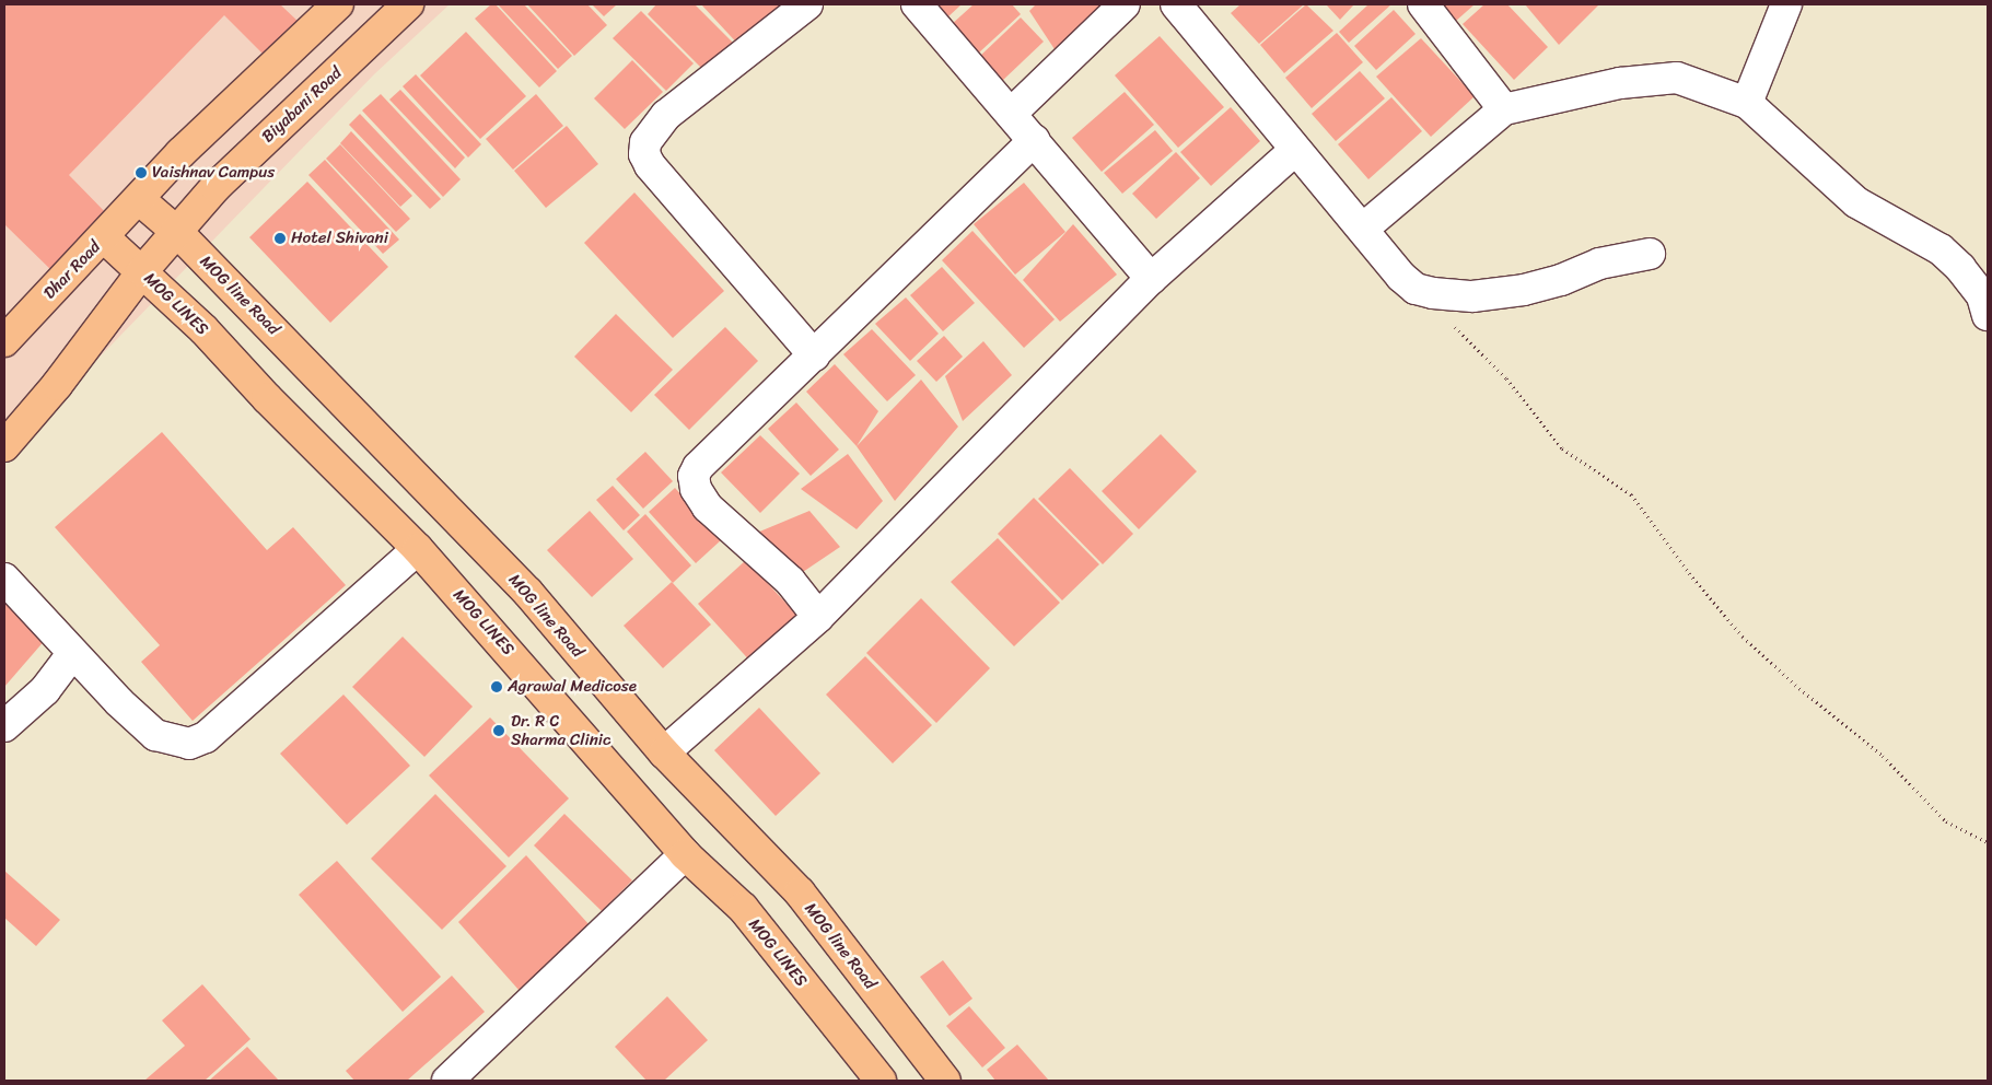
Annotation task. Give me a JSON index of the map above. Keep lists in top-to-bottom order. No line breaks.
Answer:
{"streets":{"main road":["Biyabani Road","Dhar Road","MOG line Road","MOG LINES"]},"crossings":[["Biyabani Road","MOG line Road"],["Biyabani Road","MOG LINES"],["Dhar Road","MOG line Road"],["Dhar Road","MOG LINES"]],"places":["Vaishnav Campus","Hotel Shivani","Agrawal Medicose","Dr. R C Sharma Clinic"]}
